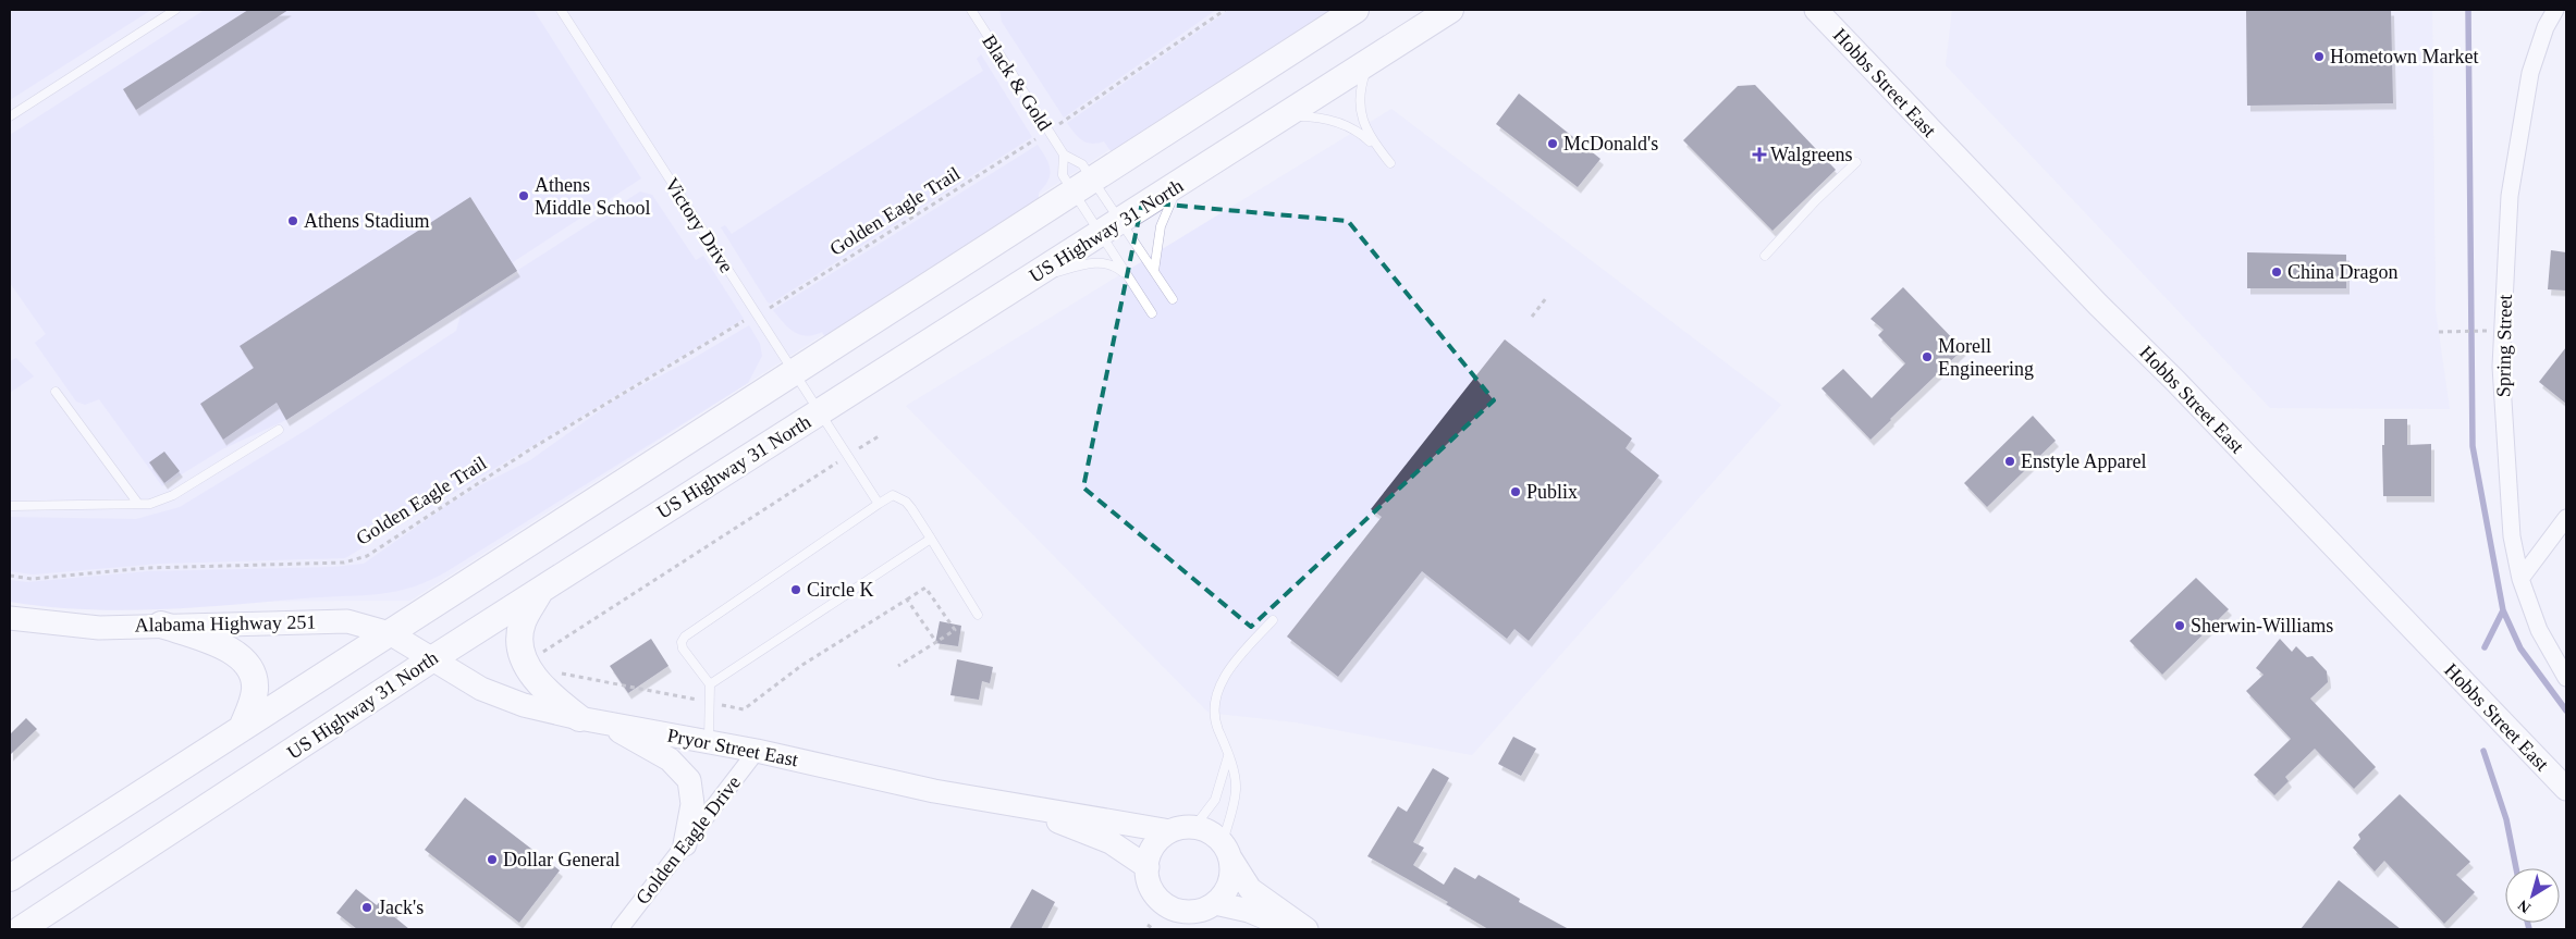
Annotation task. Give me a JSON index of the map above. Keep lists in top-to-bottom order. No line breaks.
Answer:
{"streets":{"main road":["US Highway 31 North"],"street":["Hobbs Street East","Spring Street","Alabama Highway 251","Pryor Street East","Golden Eagle Drive"],"lane":["Black & Gold","Victory Drive"],"path":["Golden Eagle Trail"]},"crossings":[["Black & Gold","US Highway 31 North"],["Victory Drive","US Highway 31 North"],["US Highway 31 North","Alabama Highway 251"],["US Highway 31 North","Pryor Street East"],["Alabama Highway 251","Pryor Street East"],["Pryor Street East","Golden Eagle Drive"]],"places":{"other":["Hometown Market","McDonald's","Athens Middle School","Athens Stadium","China Dragon","Morell Engineering","Enstyle Apparel","Publix","Circle K","Sherwin-Williams","Dollar General","Jack's"],"health":["Walgreens"]},"north":"bottom left"}
